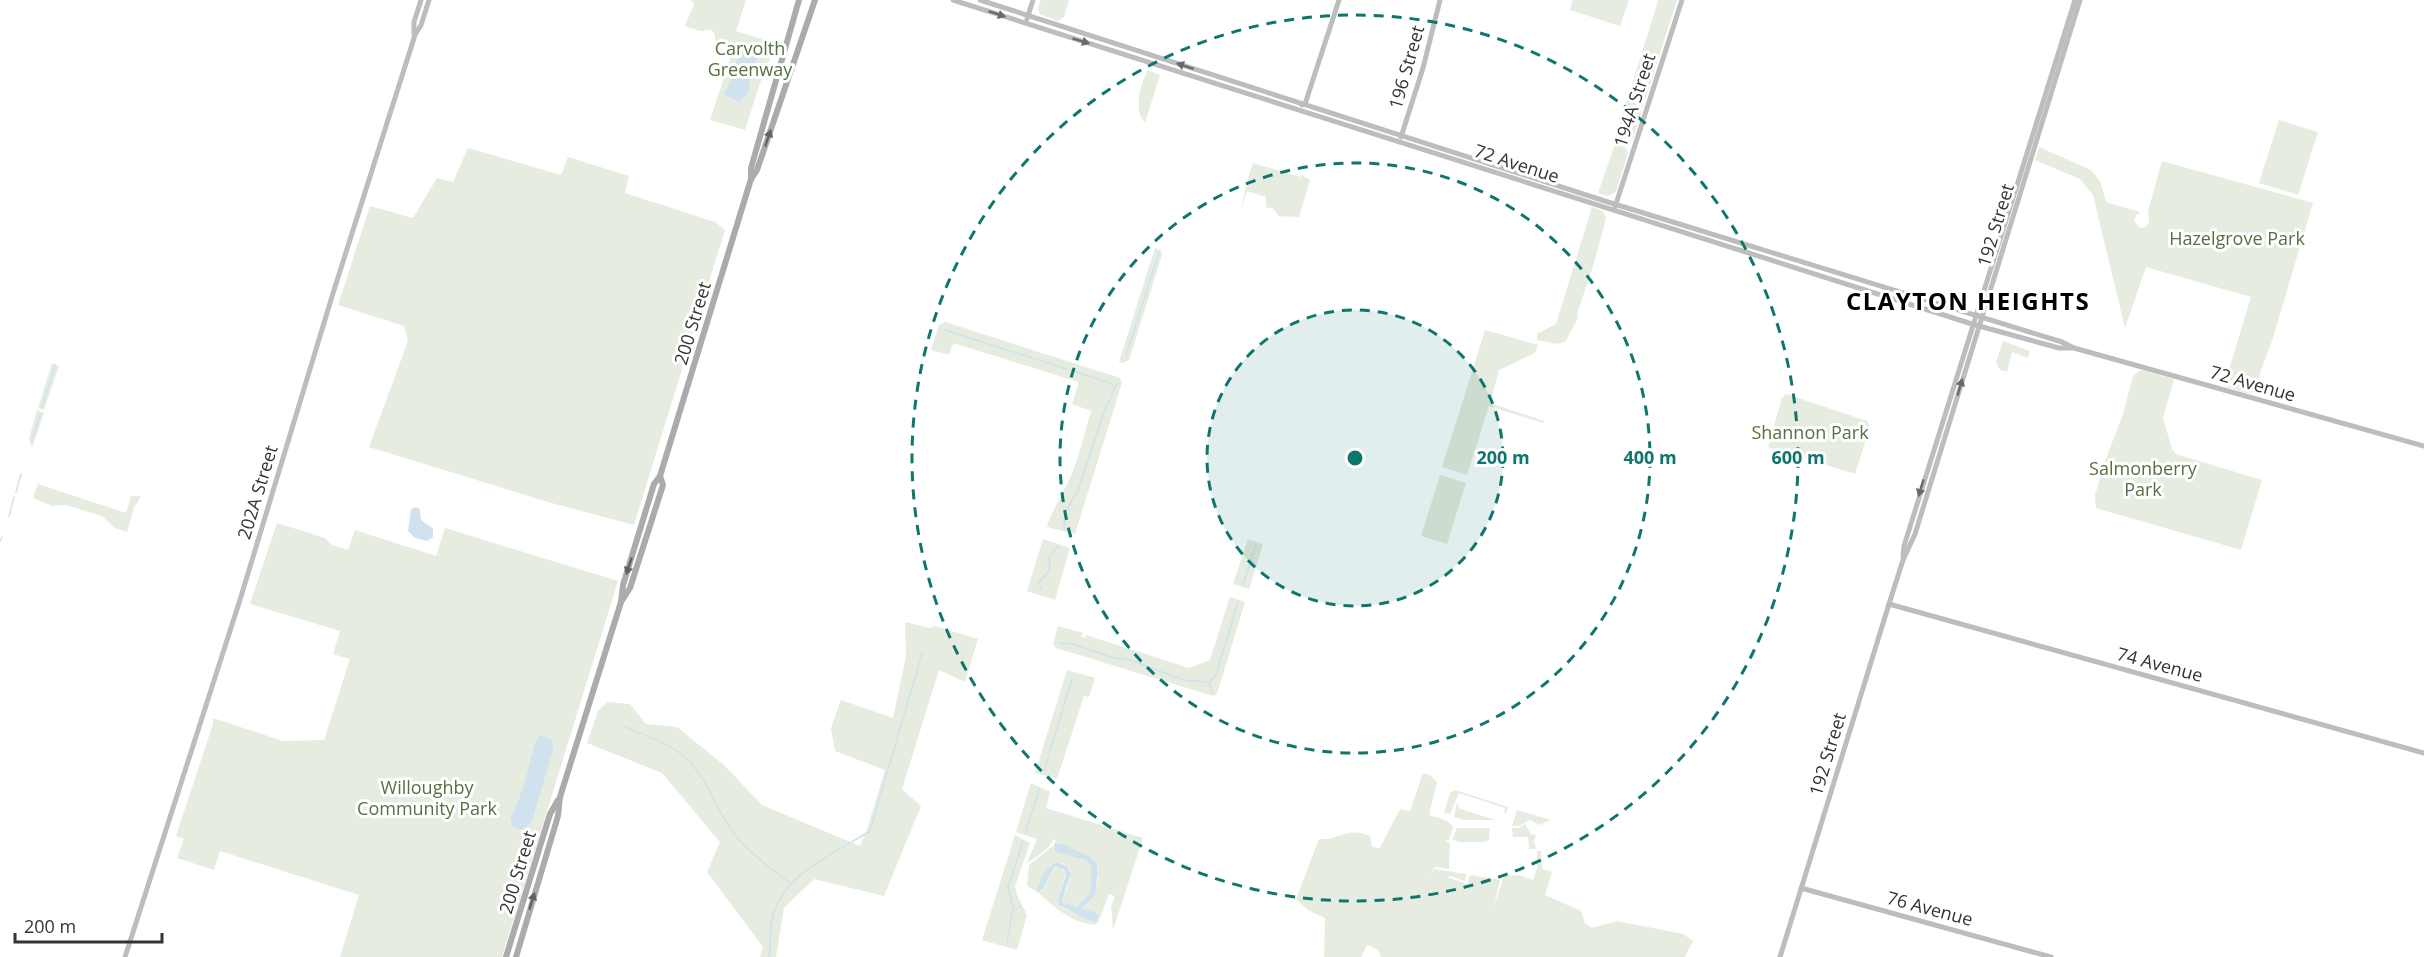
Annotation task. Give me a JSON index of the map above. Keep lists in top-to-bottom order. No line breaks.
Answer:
{"streets":{"main road":["196 Street","194A Street","72 Avenue","192 Street","200 Street","202A Street","74 Avenue","76 Avenue"]},"crossings":[["196 Street","72 Avenue"],["194A Street","72 Avenue"],["72 Avenue","192 Street"],["192 Street","74 Avenue"],["192 Street","76 Avenue"]],"districts":["CLAYTON HEIGHTS"],"parks":["Carvolth Greenway","Hazelgrove Park","Shannon Park","Salmonberry Park","Willoughby Community Park"],"scale_bar":"200 m","rings":["200 m","400 m","600 m"]}
